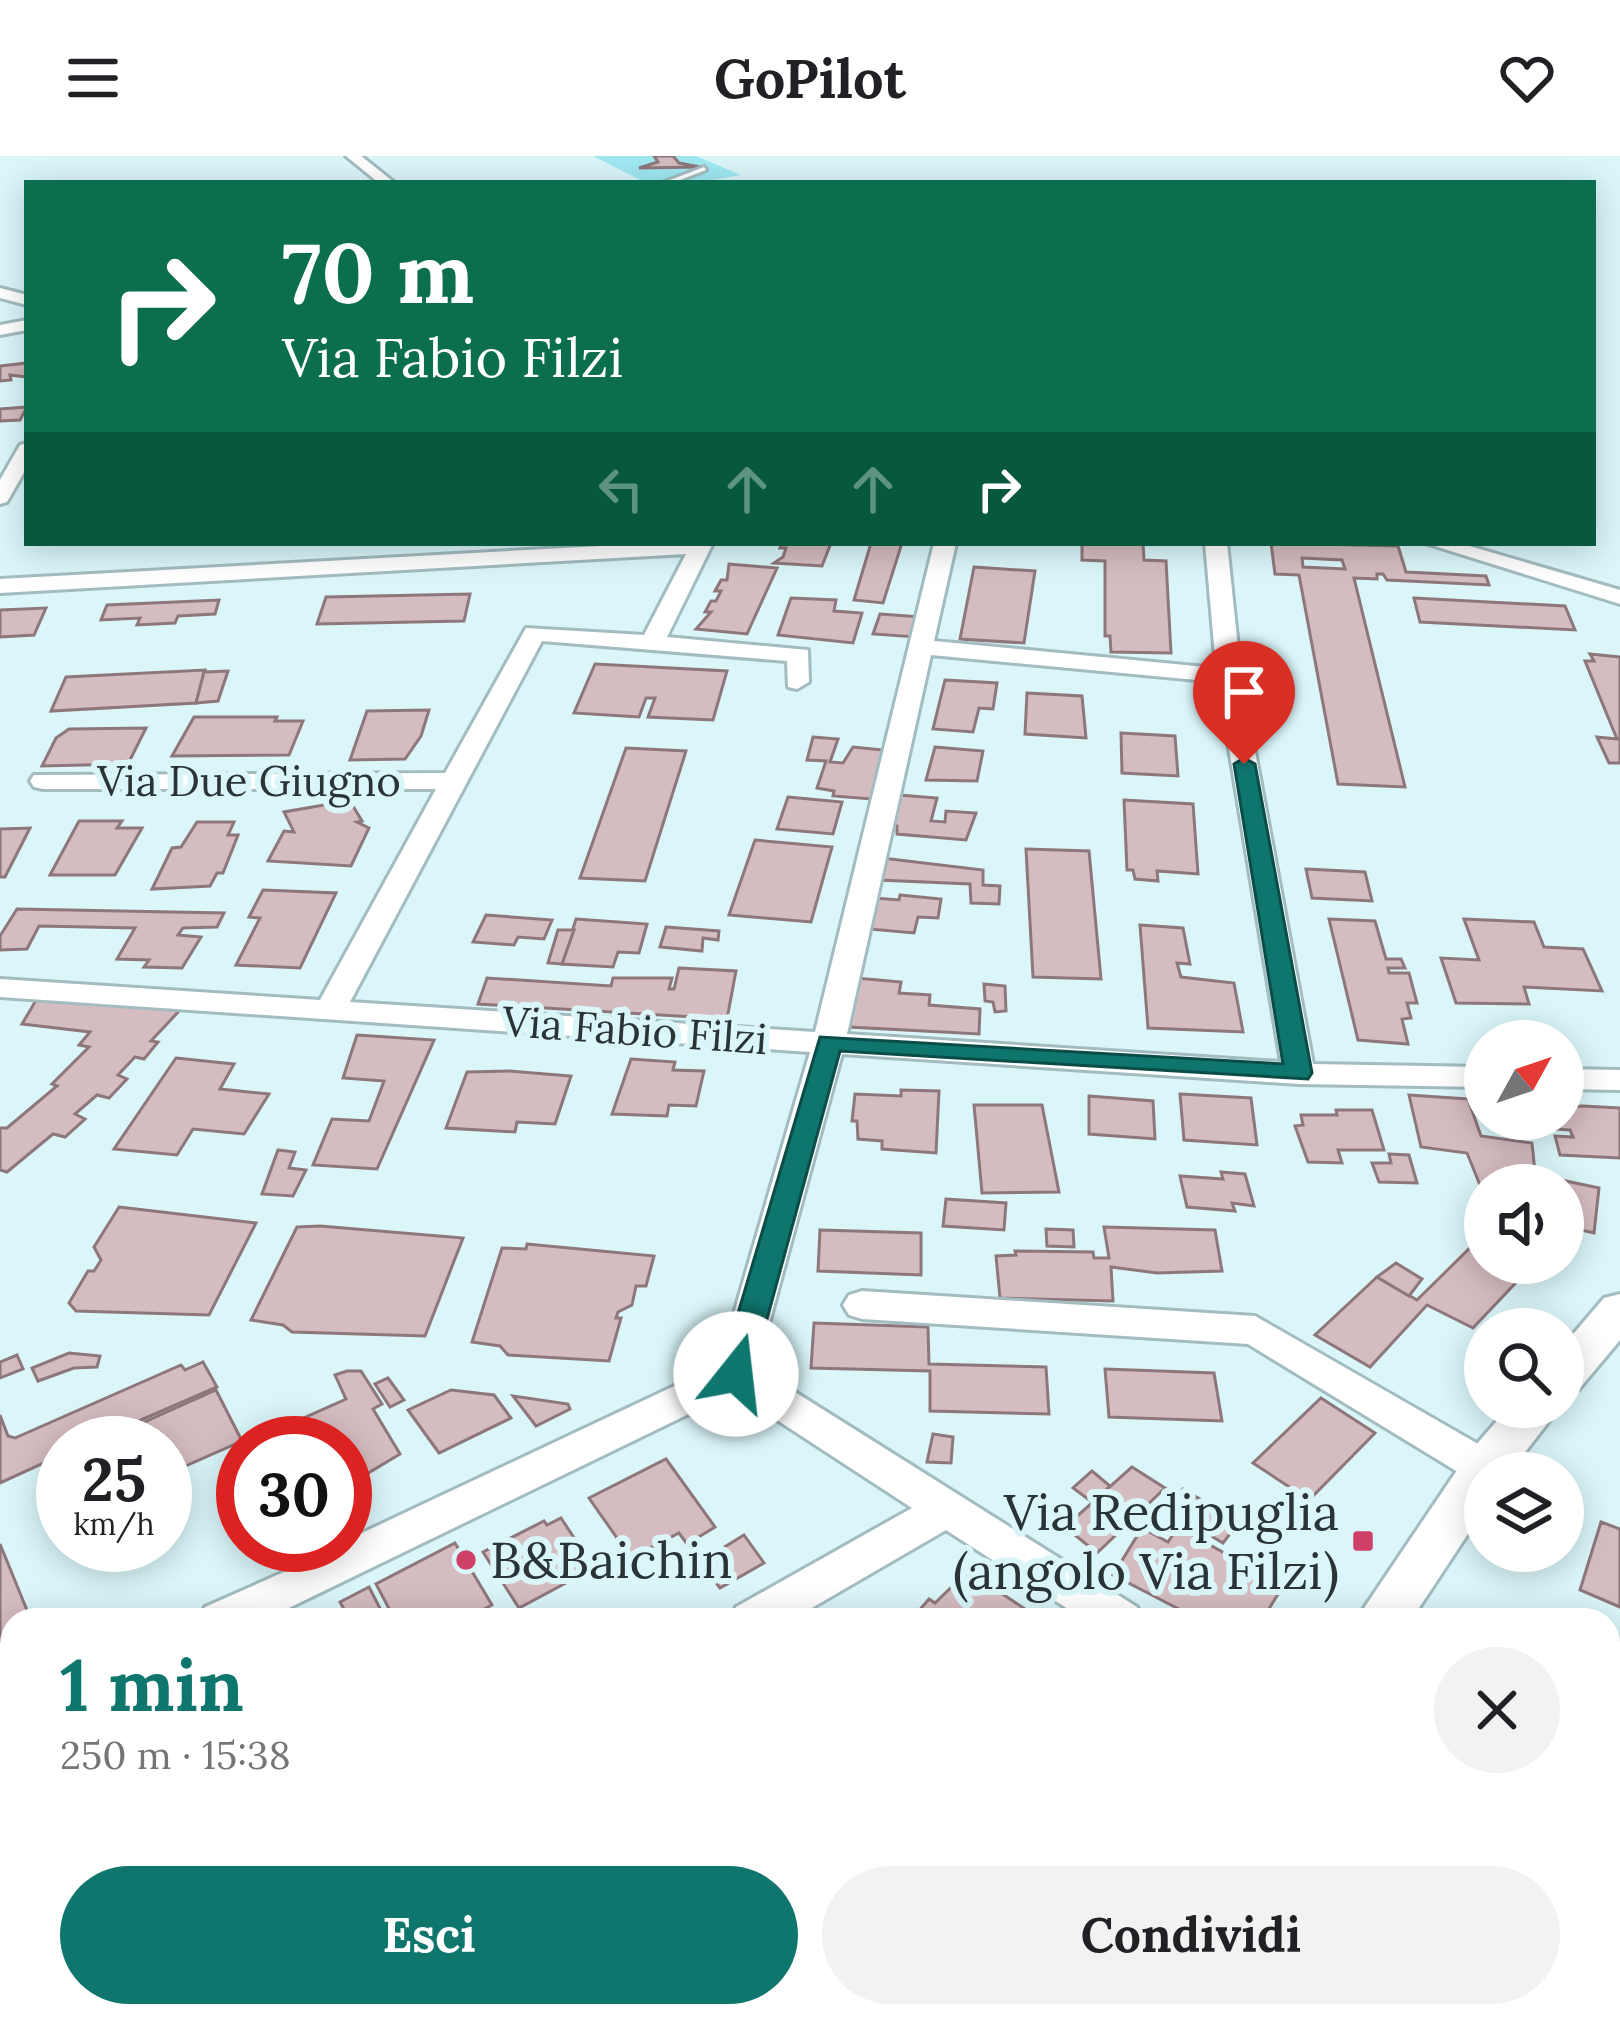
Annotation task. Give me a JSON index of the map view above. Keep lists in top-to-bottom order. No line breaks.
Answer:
{"streets":{"street":["Via Due Giugno","Via Fabio Filzi"]},"crossings":[["Via Due Giugno","Via Fabio Filzi"]],"places":{"transit":["Via Redipuglia (angolo Via Filzi)"],"other":["B&Baichin"]},"north":"top right","page":{"header":"GoPilot","turn":["70 m","Via Fabio Filzi"],"speed":"25 km/h","limit":"30","heading":["1 min","250 m · 15:38"],"buttons":["Esci","Condividi"]}}
